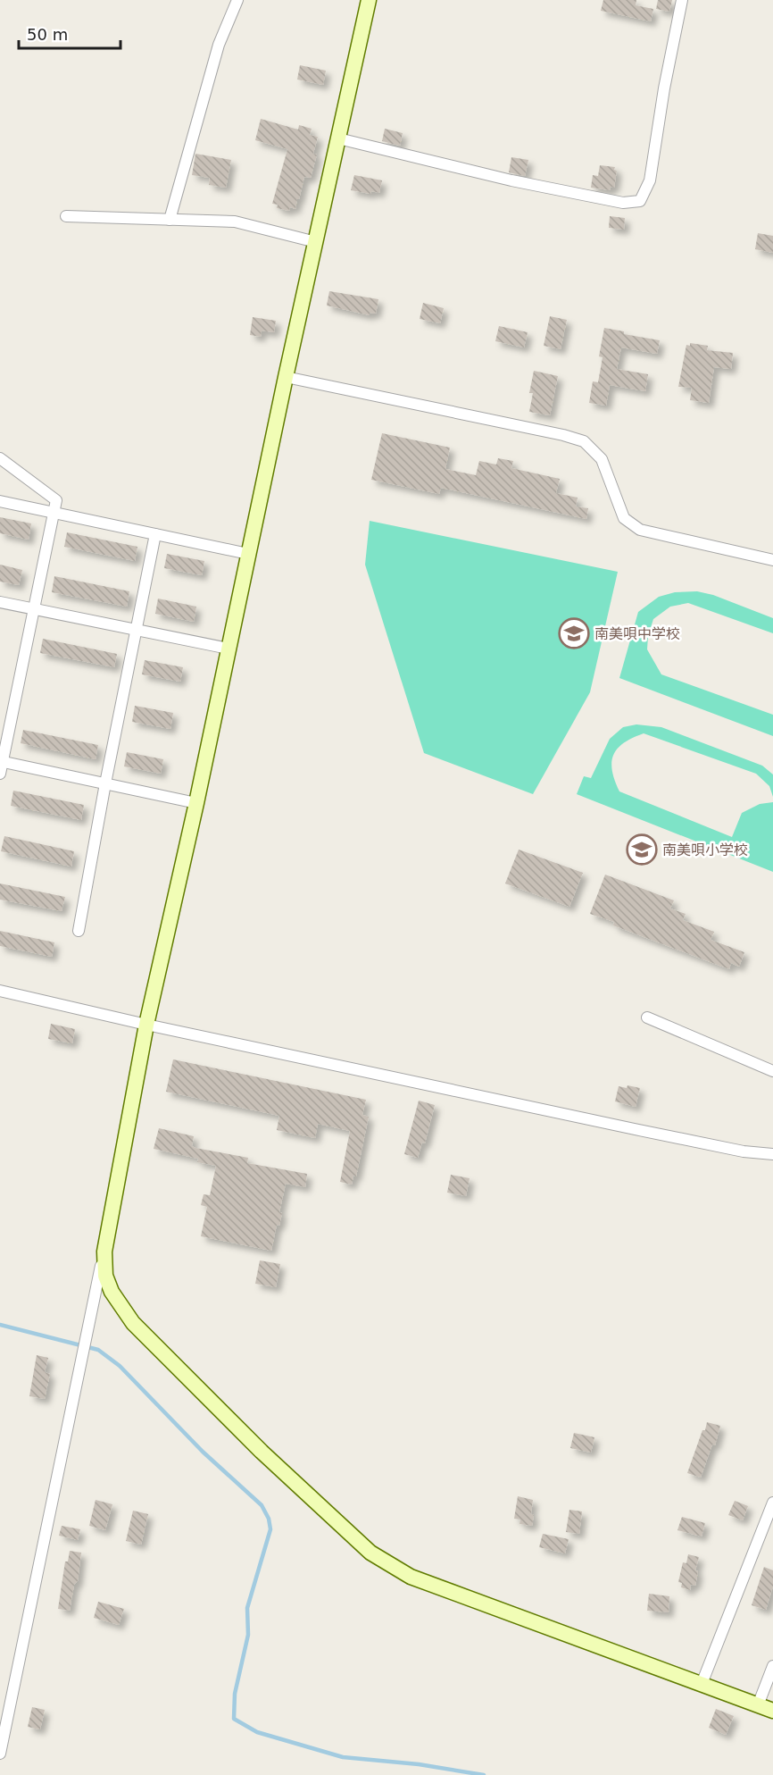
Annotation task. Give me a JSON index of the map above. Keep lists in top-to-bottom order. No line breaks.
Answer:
{"places":{"school or university":["南美唄中学校","南美唄小学校"]},"scale_bar":"50 m"}
